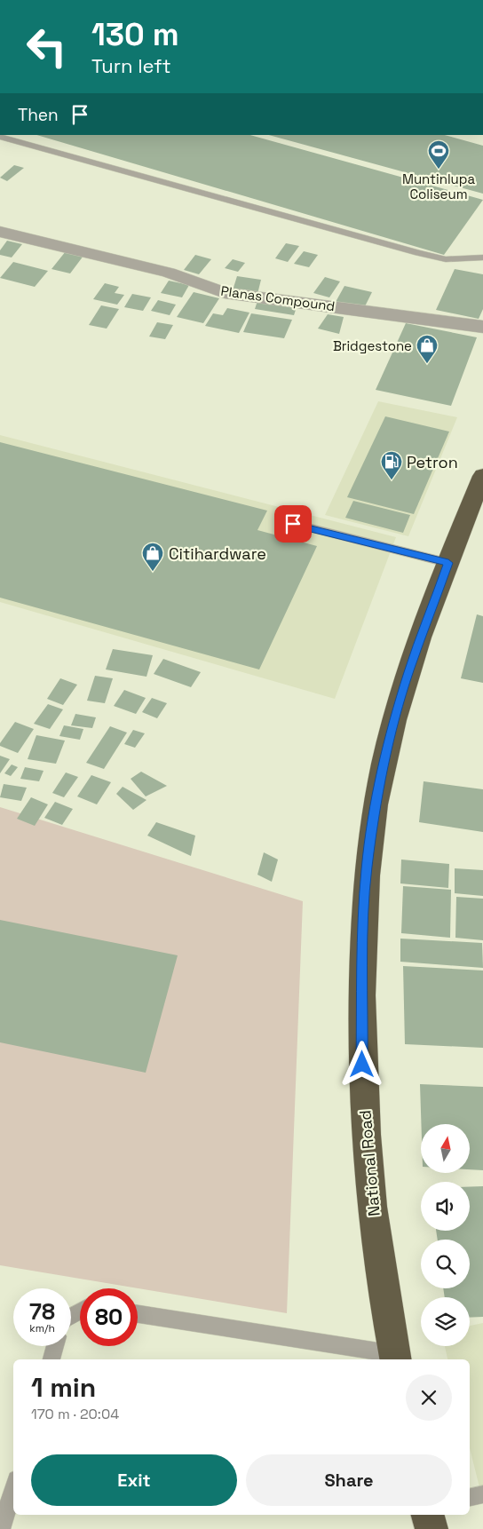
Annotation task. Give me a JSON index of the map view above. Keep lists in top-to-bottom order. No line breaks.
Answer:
{"streets":{"highway":["National Road"],"street":["Planas Compound"]},"places":{"sports":["Muntinlupa Coliseum"],"shop":["Bridgestone","Citihardware"],"fuel station":["Petron"]},"north":"top","page":{"turn":["130 m","Turn left"],"then":"Then","speed":"78 km/h","limit":"80","heading":["1 min","170 m · 20:04"],"buttons":["Exit","Share"]}}
